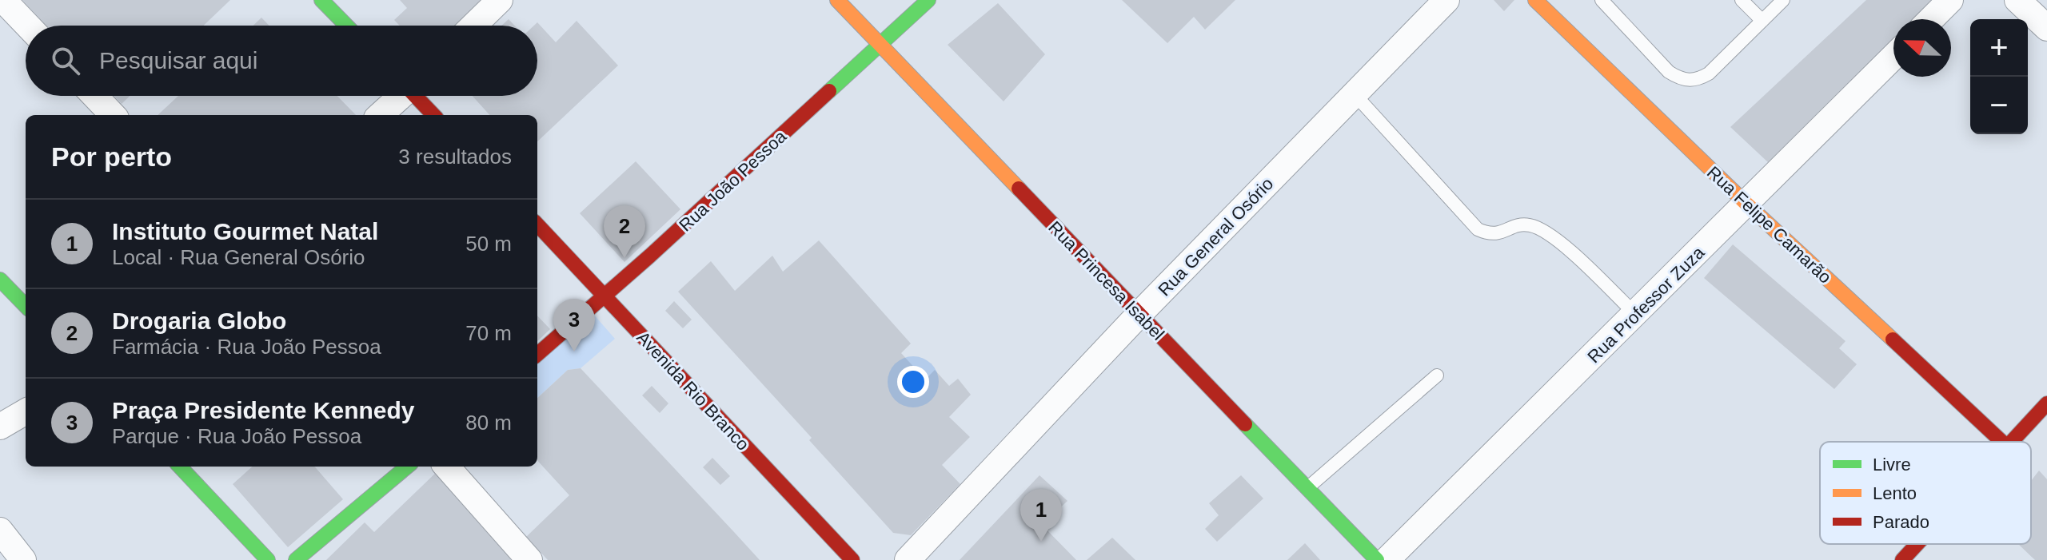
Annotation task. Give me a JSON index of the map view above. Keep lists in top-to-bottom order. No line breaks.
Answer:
{"streets":{"street":["Rua João Pessoa","Rua Felipe Camarão","Rua General Osório","Rua Princesa Isabel","Rua Professor Zuza","Avenida Rio Branco"]},"crossings":[["Rua João Pessoa","Rua Princesa Isabel"],["Rua João Pessoa","Avenida Rio Branco"],["Rua Felipe Camarão","Rua Professor Zuza"],["Rua General Osório","Rua Princesa Isabel"]],"legend":["Livre","Lento","Parado"],"north":"left","page":{"map_buttons":["+","−"],"search":"Pesquisar aqui","heading":["Por perto","3 resultados"],"list":[{"mark":"1","name":"Instituto Gourmet Natal","note":"Local · Rua General Osório","value":"50 m"},{"mark":"2","name":"Drogaria Globo","note":"Farmácia · Rua João Pessoa","value":"70 m"},{"mark":"3","name":"Praça Presidente Kennedy","note":"Parque · Rua João Pessoa","value":"80 m"}],"pins":["2","3","1"]}}
